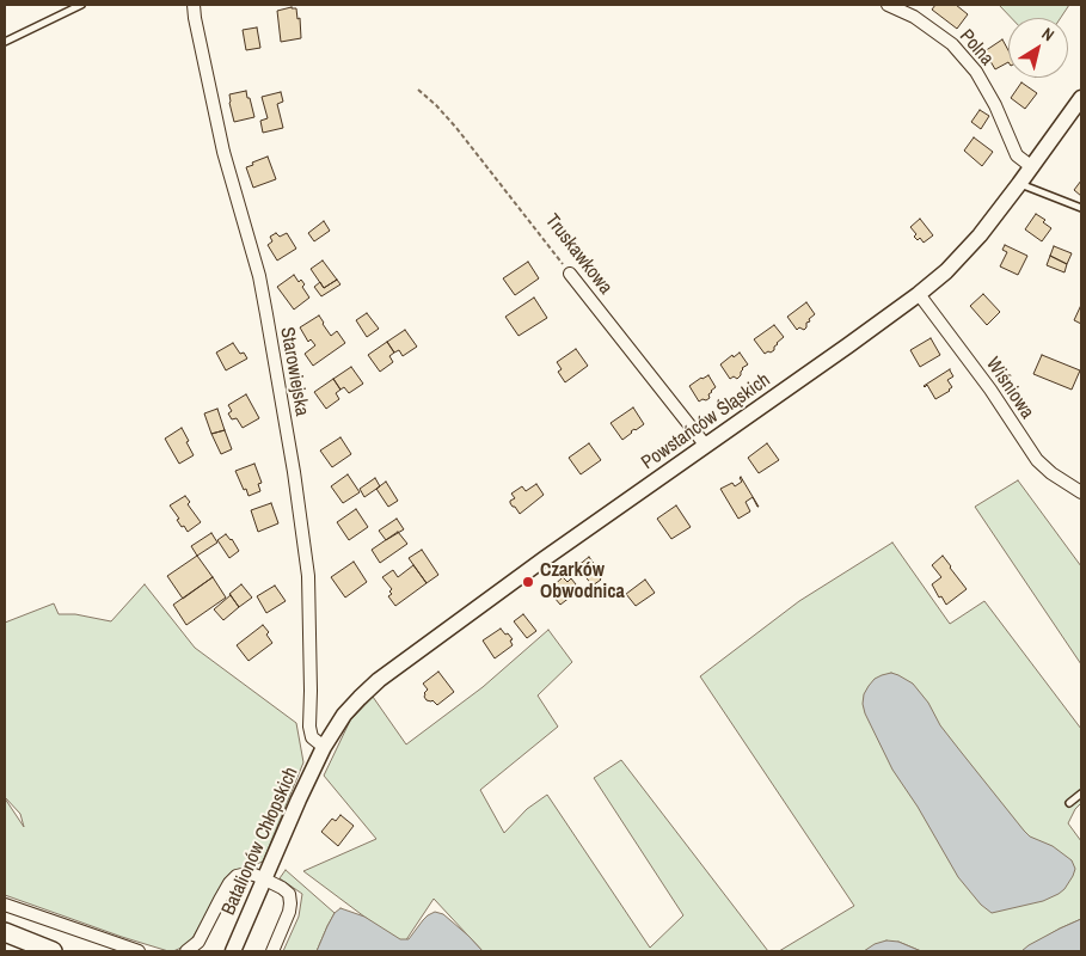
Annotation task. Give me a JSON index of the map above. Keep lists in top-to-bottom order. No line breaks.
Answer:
{"streets":{"street":["Polna","Truskawkowa","Starowiejska","Wiśniowa","Powstańców Śląskich","Batalionów Chłopskich"]},"crossings":[["Polna","Powstańców Śląskich"],["Truskawkowa","Powstańców Śląskich"],["Starowiejska","Powstańców Śląskich"],["Starowiejska","Batalionów Chłopskich"],["Wiśniowa","Powstańców Śląskich"],["Powstańców Śląskich","Batalionów Chłopskich"]],"places":["Czarków Obwodnica"],"north":"top right"}
